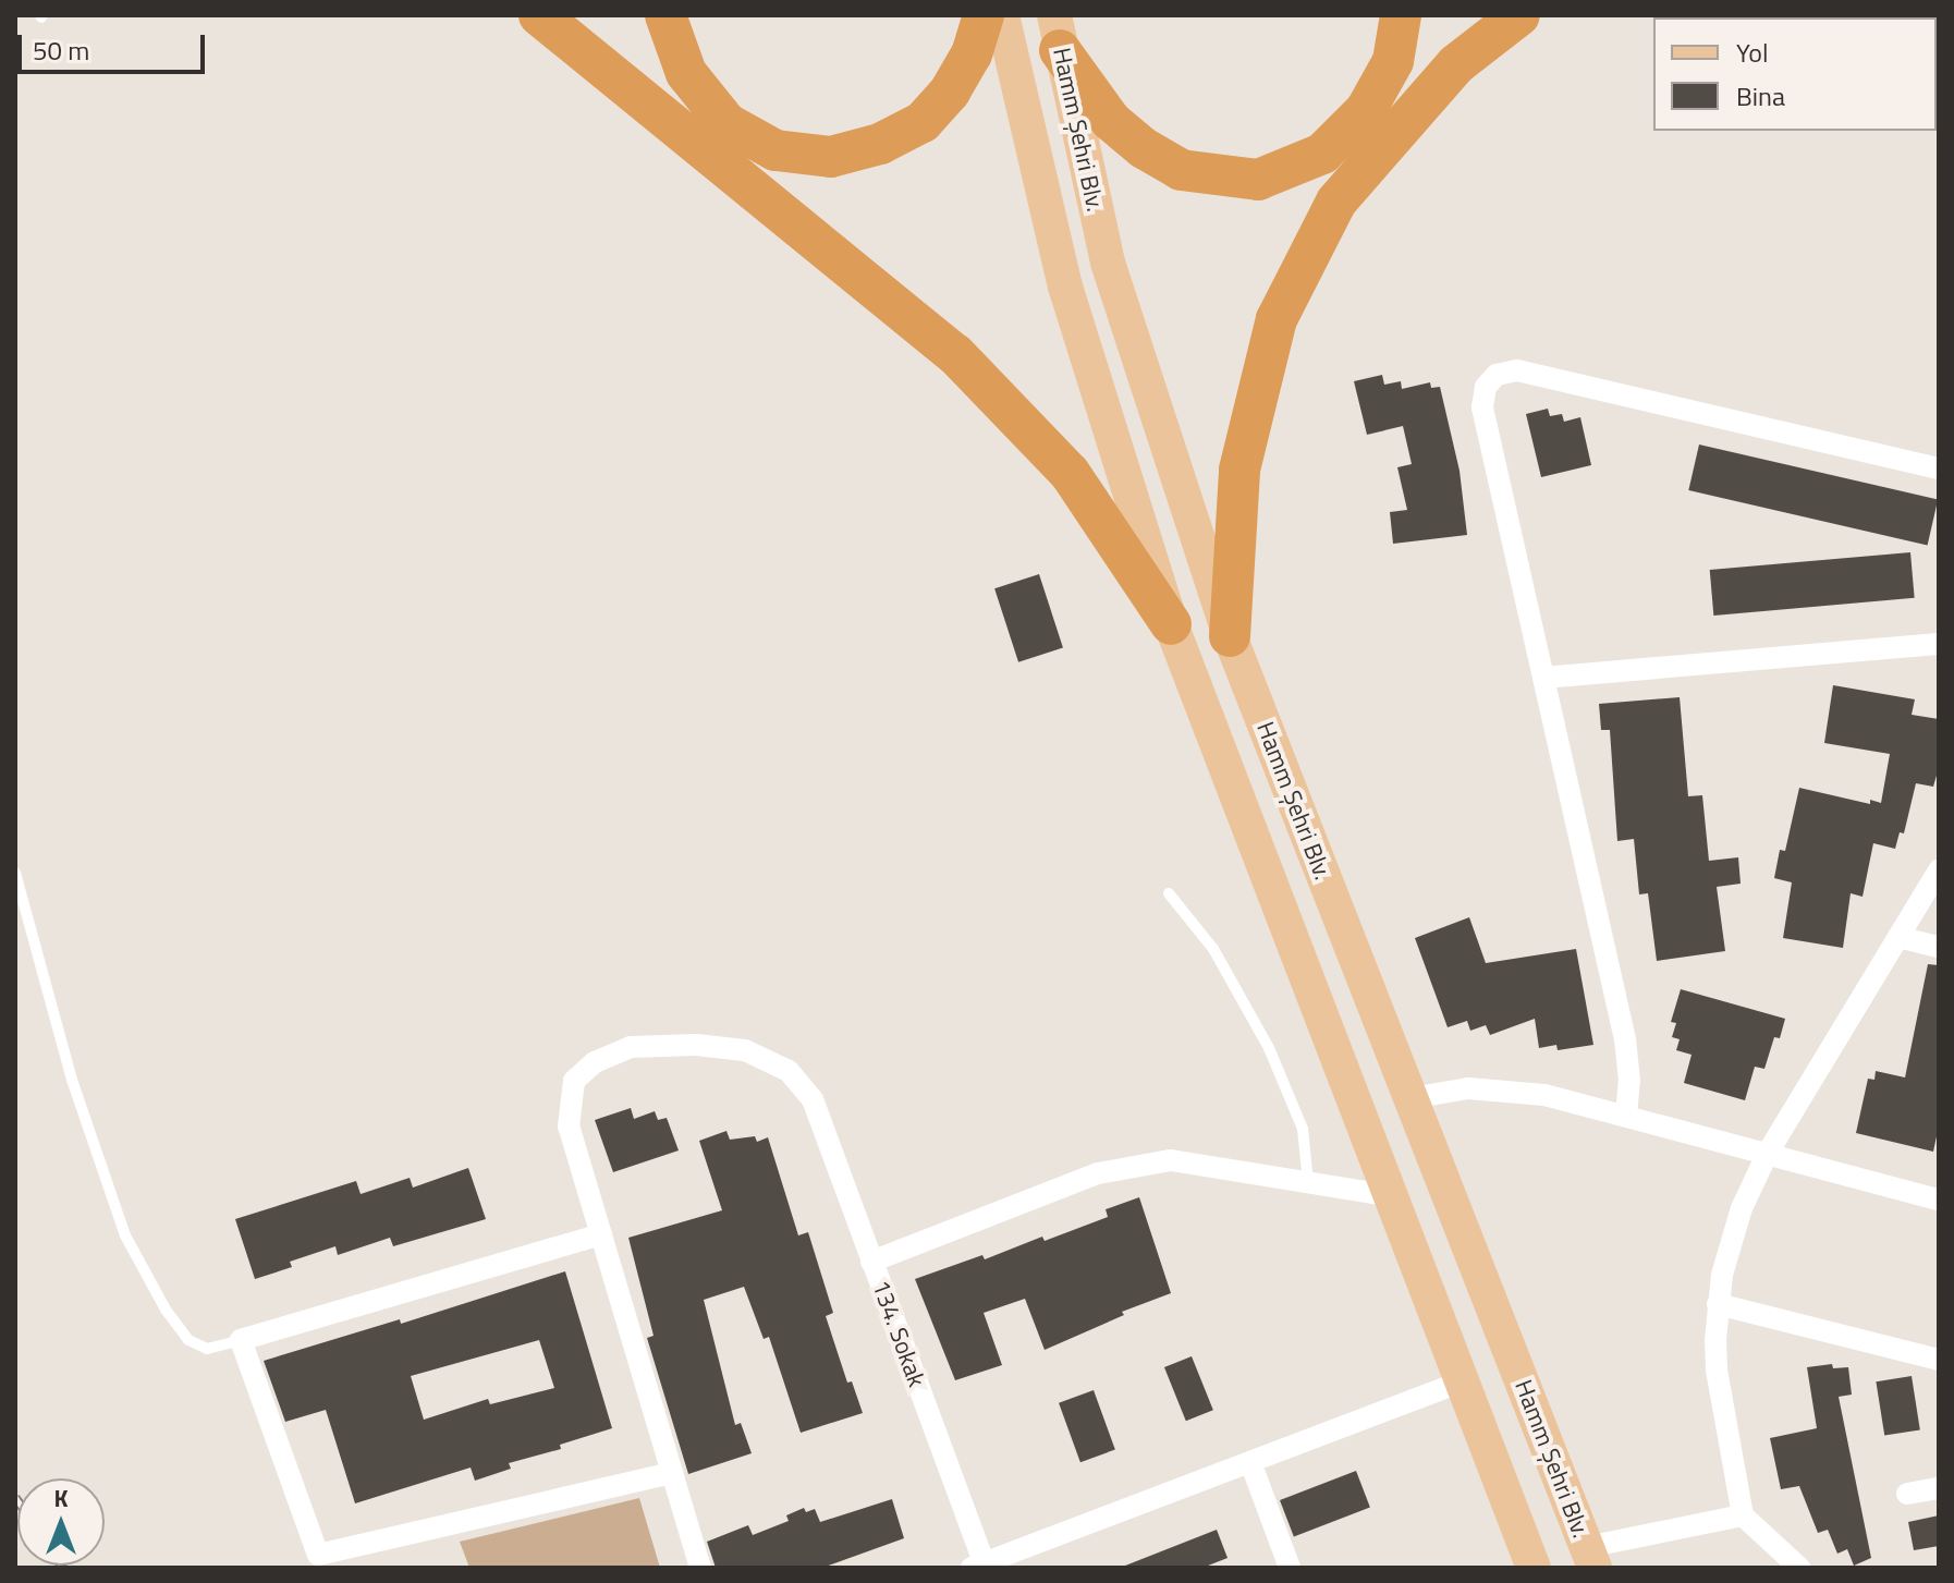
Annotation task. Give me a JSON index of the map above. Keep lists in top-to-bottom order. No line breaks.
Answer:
{"streets":{"main road":["Hamm Şehri Blv."],"street":["134. Sokak"]},"legend":["Yol","Bina"],"scale_bar":"50 m","north":"top"}
